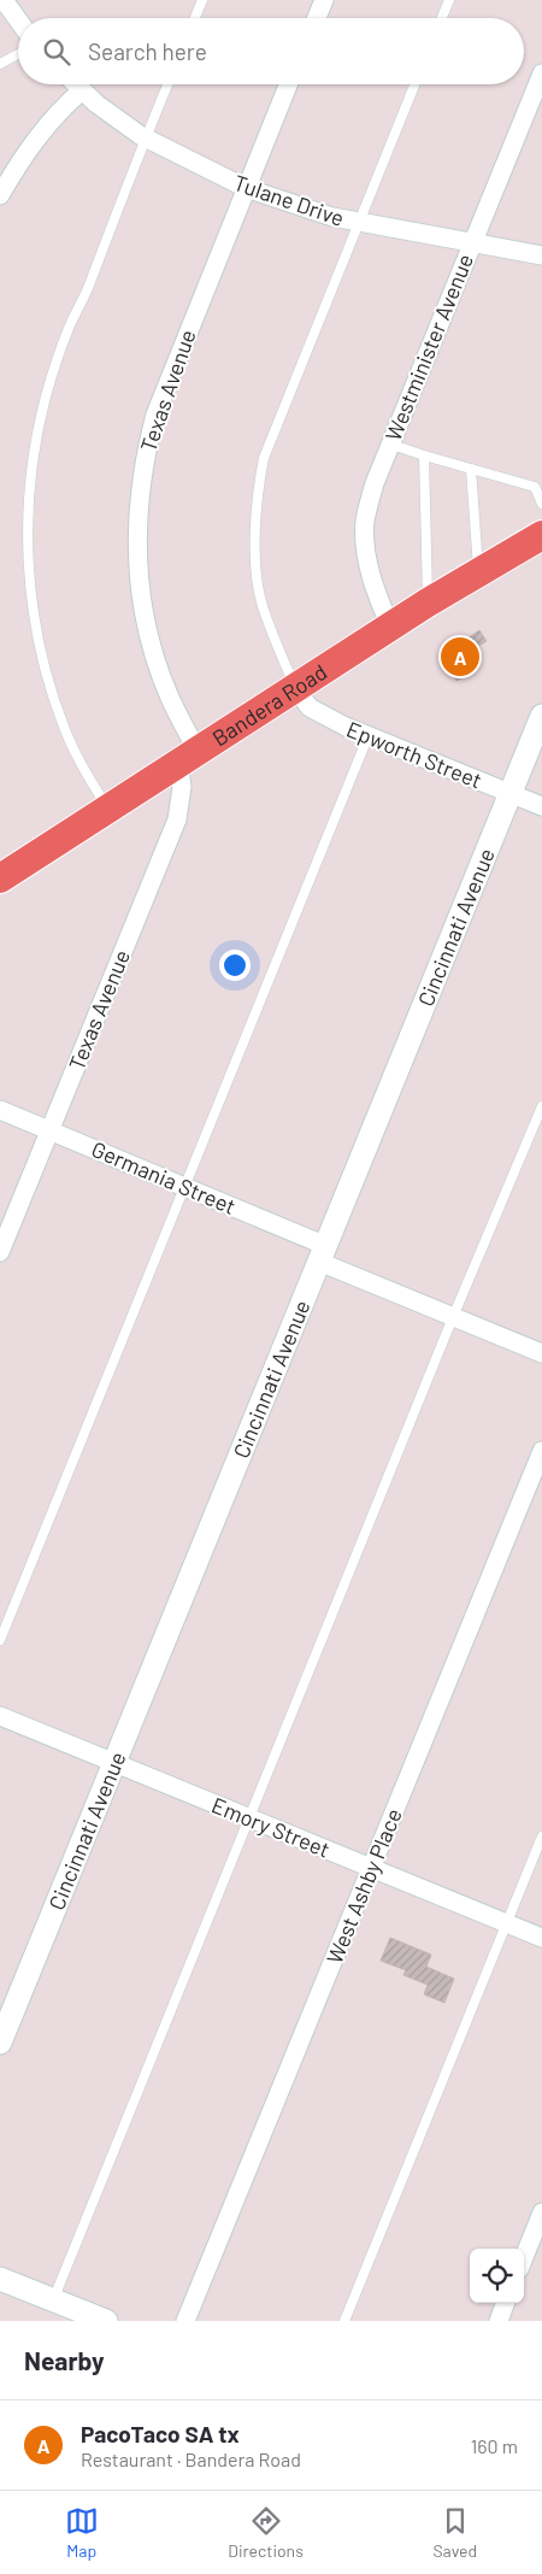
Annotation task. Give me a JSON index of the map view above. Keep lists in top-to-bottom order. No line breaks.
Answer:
{"streets":{"main road":["Bandera Road"],"street":["Tulane Drive","Westminister Avenue","Texas Avenue","Epworth Street","Cincinnati Avenue","Germania Street","Emory Street","West Ashby Place"]},"crossings":[["Tulane Drive","Westminister Avenue"],["Tulane Drive","Texas Avenue"],["Westminister Avenue","Bandera Road"],["Texas Avenue","Bandera Road"],["Texas Avenue","Germania Street"],["Bandera Road","Epworth Street"],["Epworth Street","Cincinnati Avenue"],["Cincinnati Avenue","Germania Street"],["Cincinnati Avenue","Emory Street"],["Emory Street","West Ashby Place"]],"page":{"search":"Search here","pins":"A","heading":"Nearby","list":[{"mark":"A","name":"PacoTaco SA tx","note":"Restaurant · Bandera Road","value":"160 m"}],"nav":["Map","Directions","Saved"]}}
